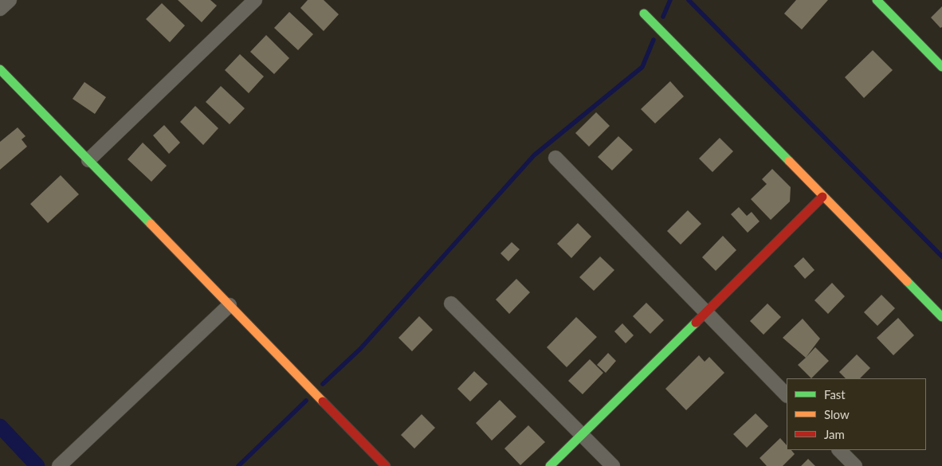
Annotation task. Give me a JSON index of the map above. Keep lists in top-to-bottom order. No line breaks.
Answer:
{"legend":["Fast","Slow","Jam"]}
